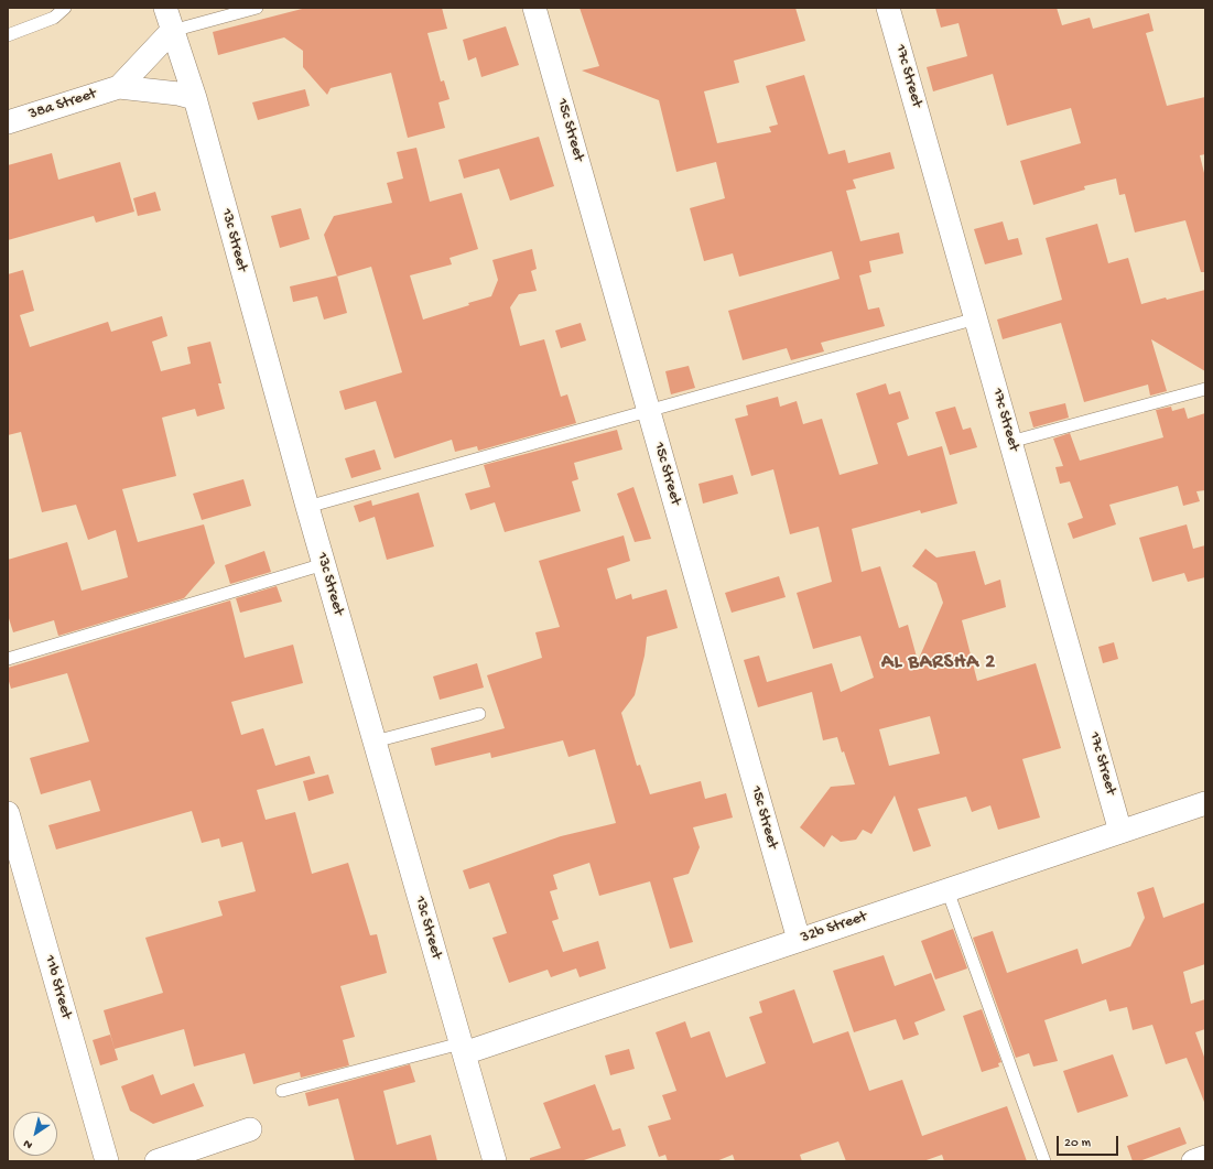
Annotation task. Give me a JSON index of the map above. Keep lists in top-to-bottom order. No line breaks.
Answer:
{"streets":{"street":["17c Street","38a Street","15c Street","13c Street","32b Street","11b Street"]},"crossings":[["17c Street","32b Street"],["38a Street","13c Street"],["15c Street","32b Street"],["13c Street","32b Street"]],"districts":["AL BARSHA 2"],"scale_bar":"20 m","north":"bottom left"}
